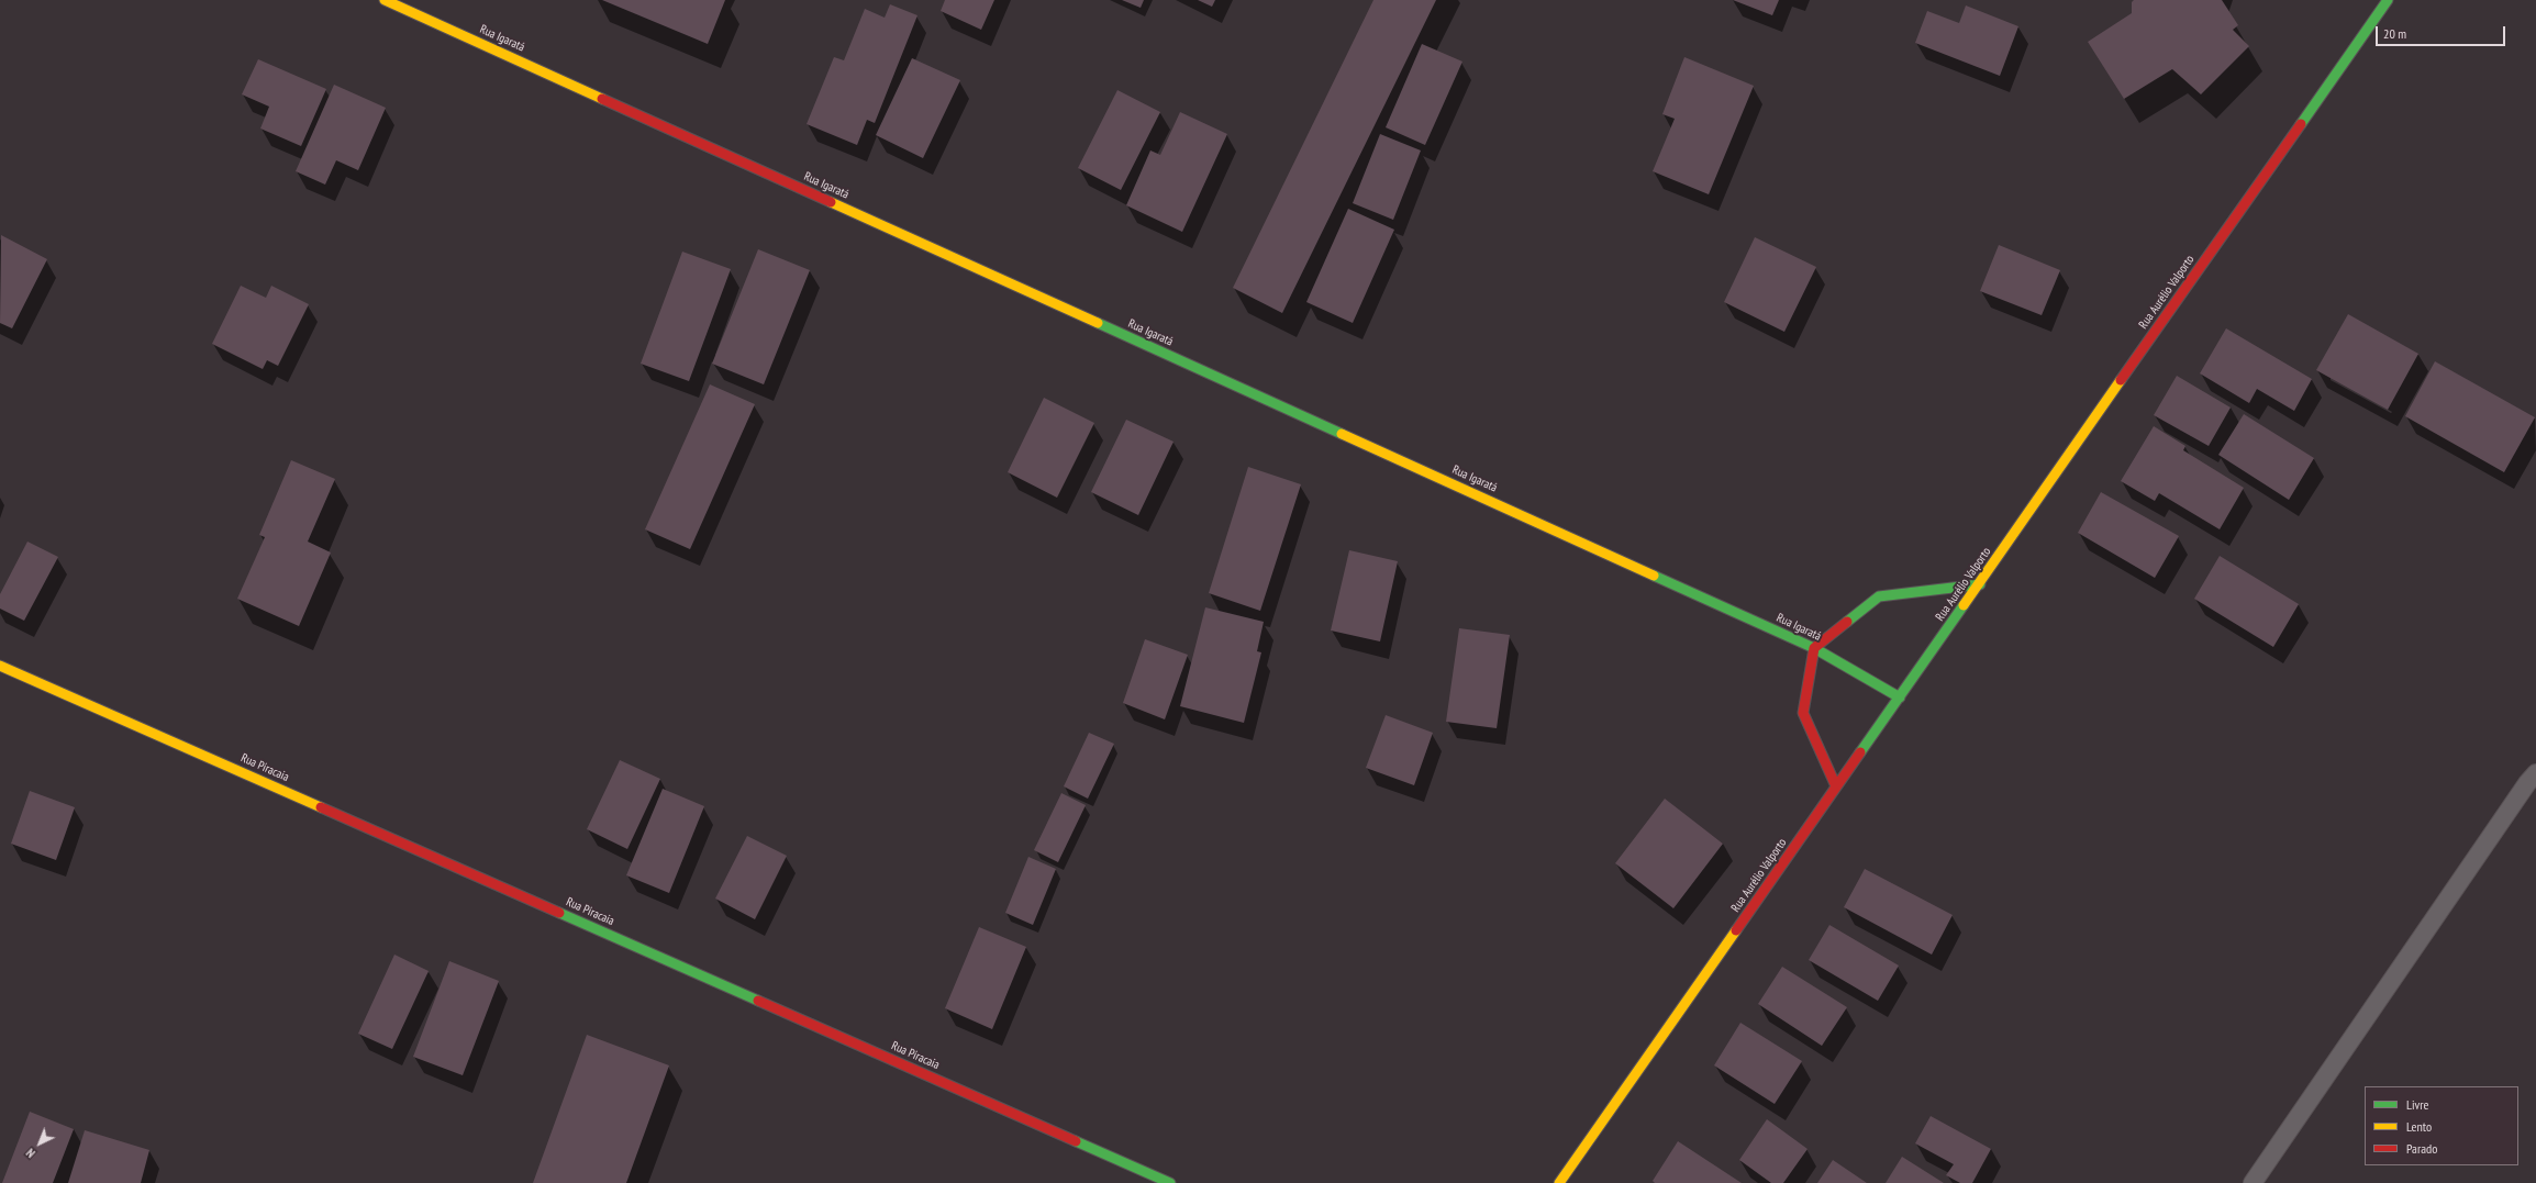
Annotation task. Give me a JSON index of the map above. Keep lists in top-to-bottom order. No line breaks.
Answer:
{"streets":{"street":["Rua Igaratá","Rua Aurélio Valporto","Rua Piracaia"]},"crossings":[["Rua Igaratá","Rua Aurélio Valporto"]],"legend":["Livre","Lento","Parado"],"scale_bar":"20 m","north":"bottom left"}
